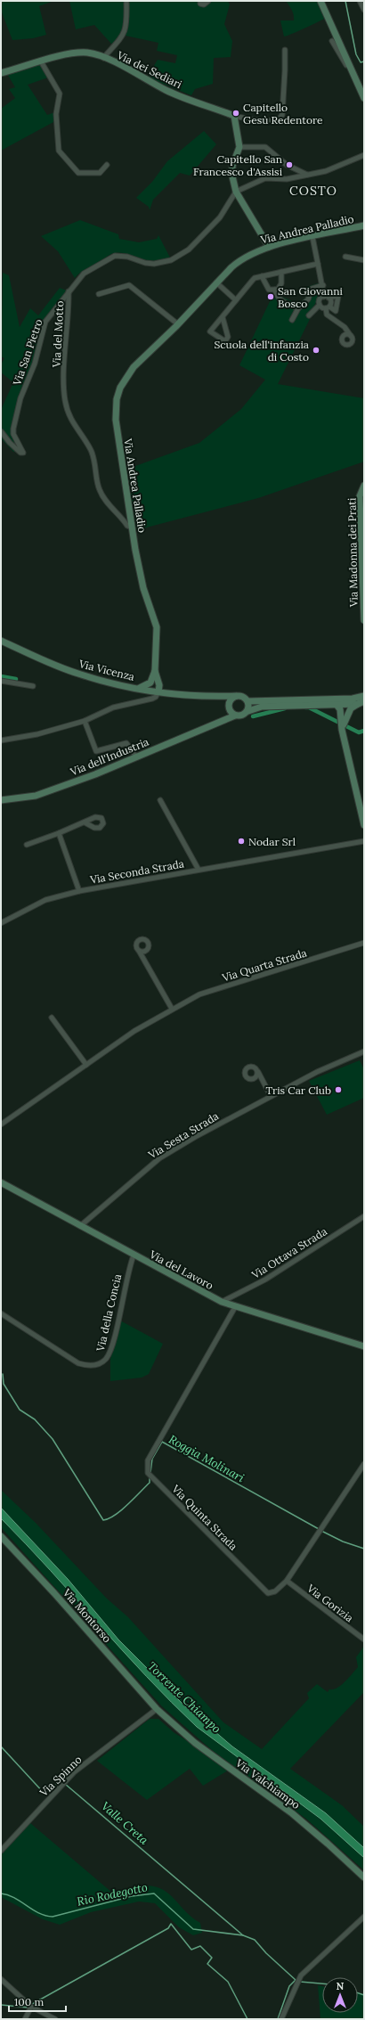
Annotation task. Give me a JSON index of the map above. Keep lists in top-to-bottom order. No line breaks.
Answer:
{"streets":{"street":["Via dei Sediari","Via Andrea Palladio","Via del Motto","Via San Pietro","Via Madonna dei Prati","Via Vicenza","Via dell'Industria","Via Seconda Strada","Via Quarta Strada","Via Sesta Strada","Via Ottava Strada","Via del Lavoro","Via della Concia","Via Quinta Strada","Via Gorizia","Via Montorso","Via Spinno","Via Valchiampo"]},"crossings":[["Via Andrea Palladio","Via del Motto"],["Via del Motto","Via San Pietro"],["Via Vicenza","Via dell'Industria"],["Via Sesta Strada","Via del Lavoro"],["Via Ottava Strada","Via del Lavoro"],["Via del Lavoro","Via della Concia"],["Via del Lavoro","Via Quinta Strada"],["Via Quinta Strada","Via Gorizia"],["Via Montorso","Via Spinno"],["Via Montorso","Via Valchiampo"],["Via Spinno","Via Valchiampo"]],"districts":["COSTO"],"water":["Roggia Molinari","Torrente Chiampo","Valle Creta","Rio Rodegotto"],"places":["Capitello Gesù Redentore","Capitello San Francesco d'Assisi","San Giovanni Bosco","Scuola dell'infanzia di Costo","Nodar Srl","Tris Car Club"],"scale_bar":"100 m","north":"top"}
